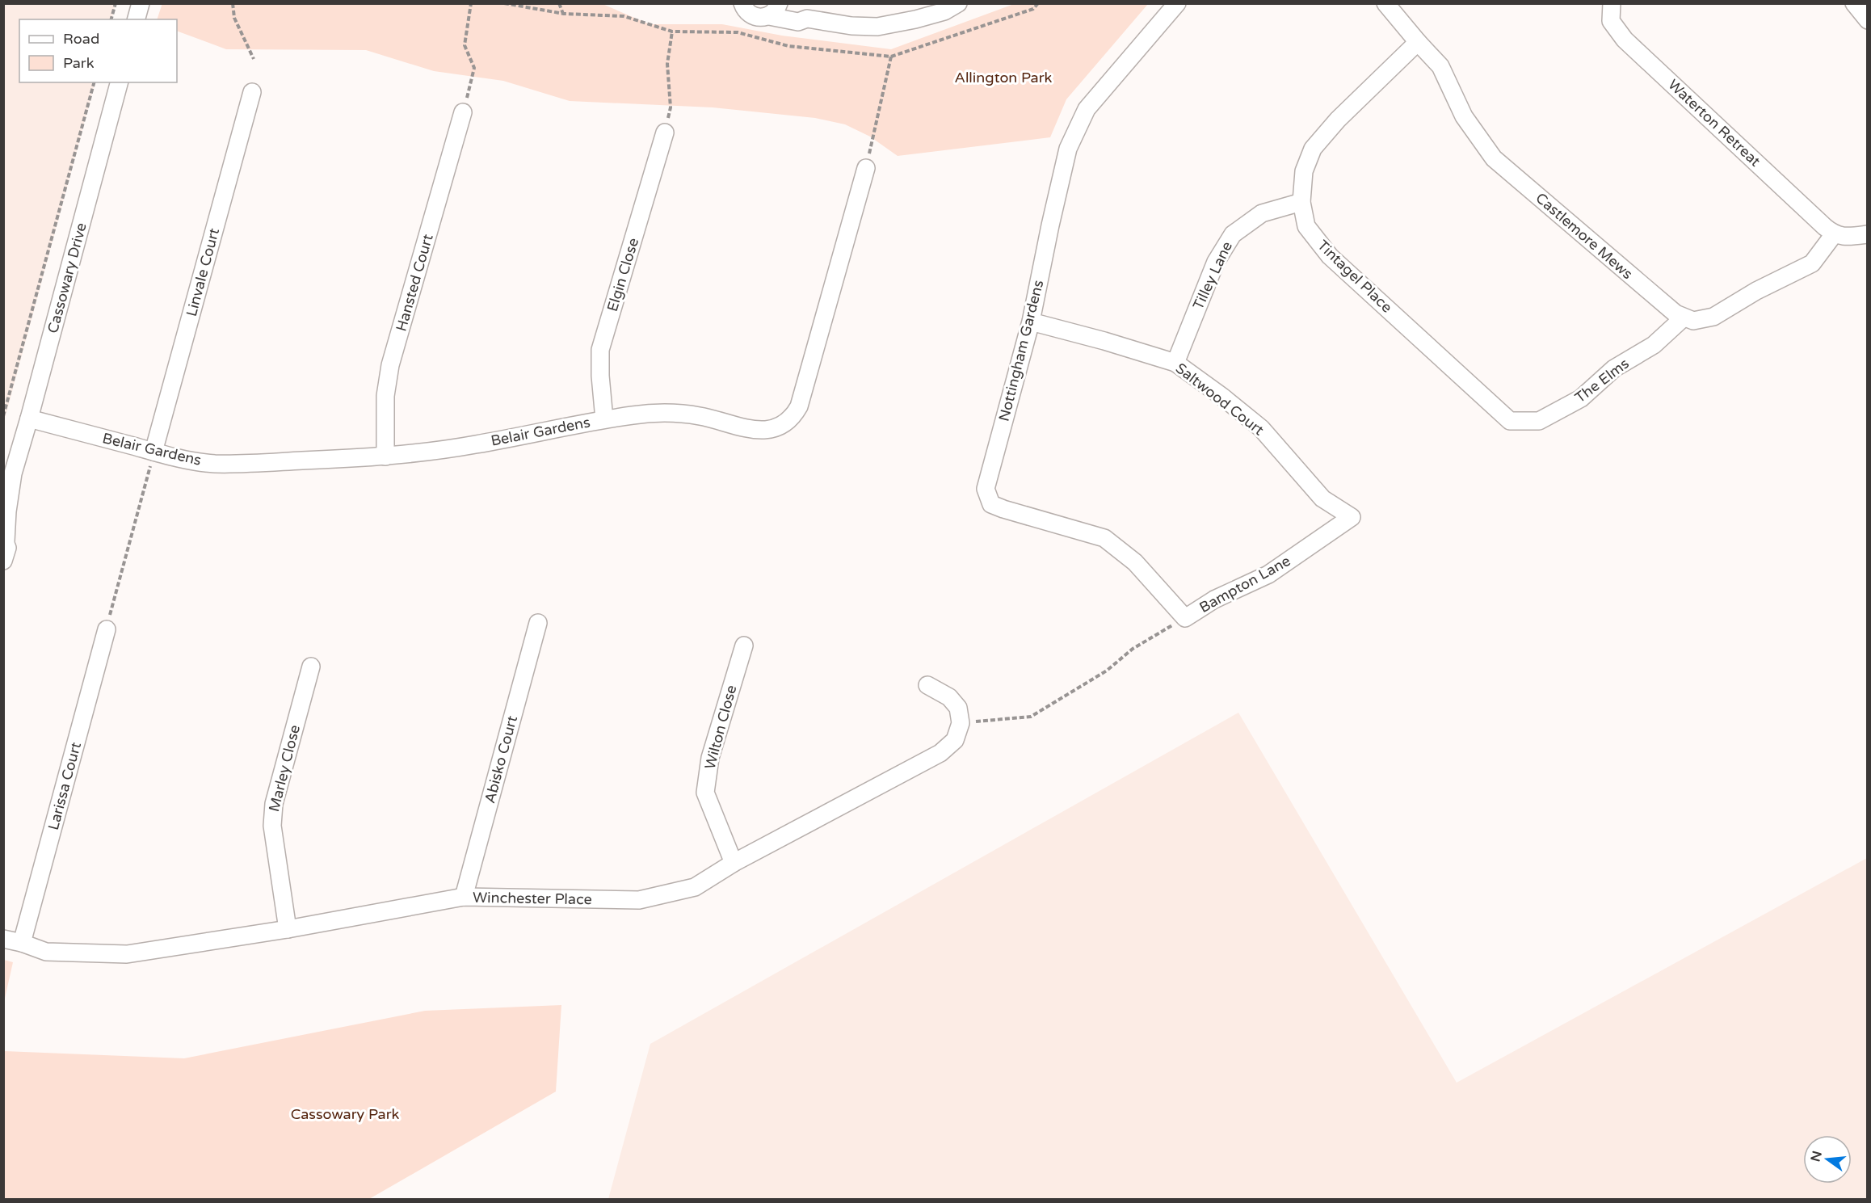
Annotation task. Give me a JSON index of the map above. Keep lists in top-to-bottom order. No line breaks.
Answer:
{"streets":{"street":["Waterton Retreat","Castlemore Mews","Linvale Court","Elgin Close","Tilley Lane","Tintagel Place","Cassowary Drive","Hansted Court","Nottingham Gardens","The Elms","Saltwood Court","Belair Gardens","Bampton Lane","Wilton Close","Abisko Court","Marley Close","Larissa Court","Winchester Place"]},"crossings":[["Castlemore Mews","Tintagel Place"],["Castlemore Mews","The Elms"],["Linvale Court","Belair Gardens"],["Elgin Close","Belair Gardens"],["Tilley Lane","Tintagel Place"],["Tilley Lane","Saltwood Court"],["Tintagel Place","The Elms"],["Cassowary Drive","Belair Gardens"],["Hansted Court","Belair Gardens"],["Nottingham Gardens","Saltwood Court"],["Nottingham Gardens","Bampton Lane"],["Saltwood Court","Bampton Lane"],["Wilton Close","Winchester Place"],["Abisko Court","Winchester Place"],["Marley Close","Winchester Place"],["Larissa Court","Winchester Place"]],"parks":["Allington Park","Cassowary Park"],"legend":["Road","Park"],"north":"left"}
